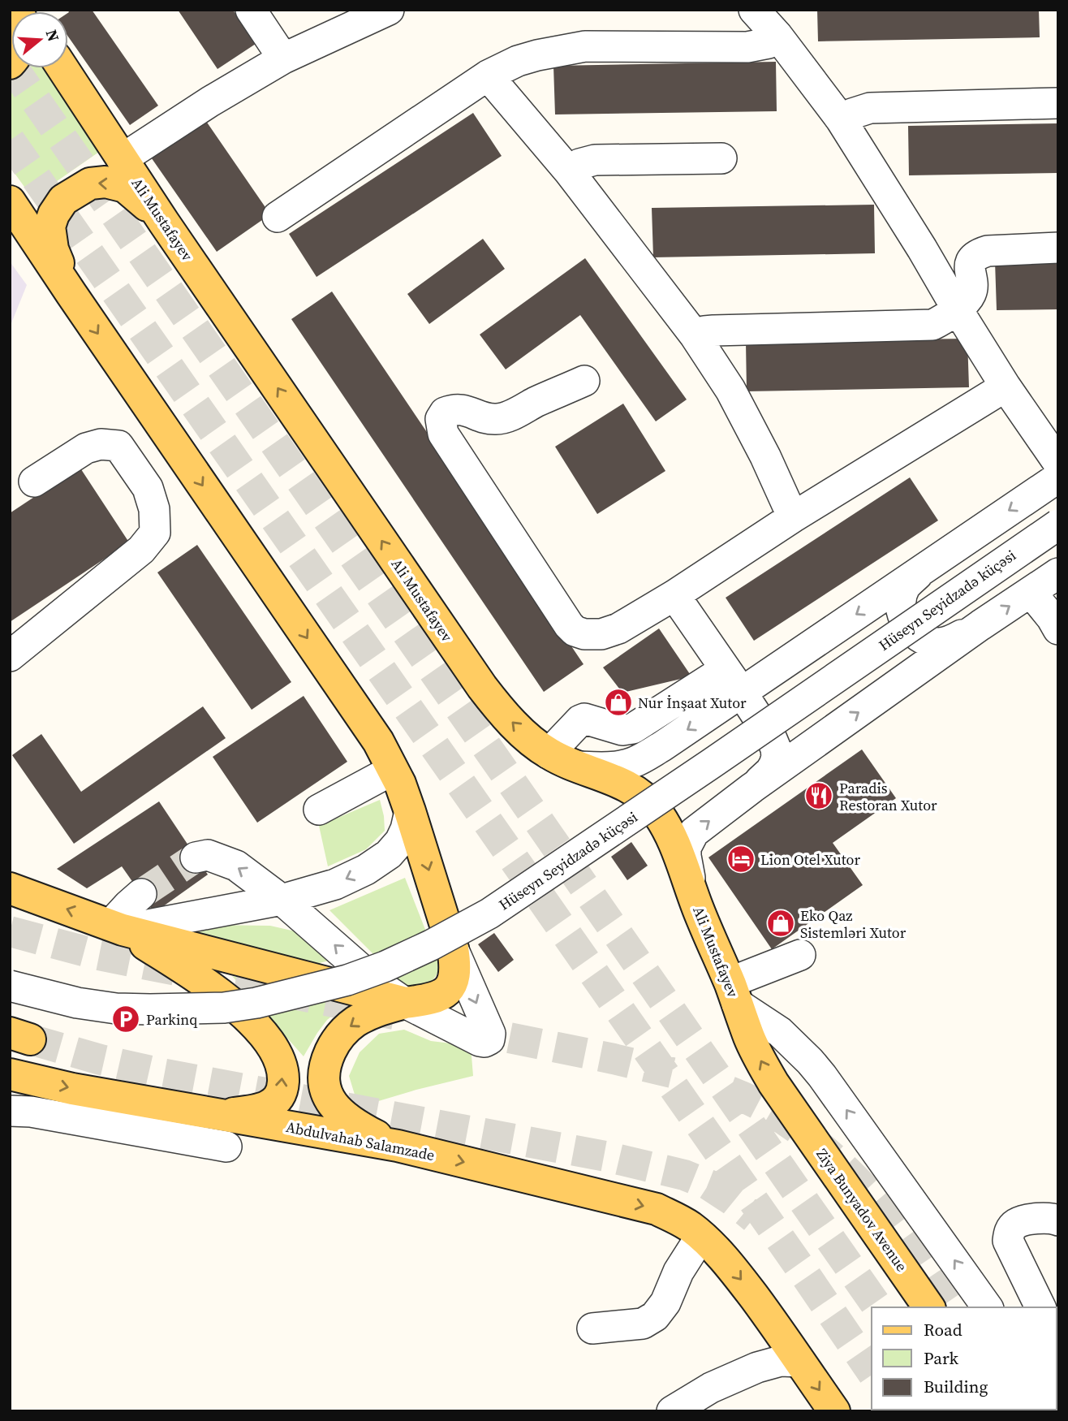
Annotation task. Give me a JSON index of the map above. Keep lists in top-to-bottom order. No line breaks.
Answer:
{"streets":{"main road":["Ali Mustafayev","Abdulvahab Salamzade","Ziya Bunyadov Avenue"],"street":["Hüseyn Seyidzadə küçəsi"]},"crossings":[["Ali Mustafayev","Ziya Bunyadov Avenue"]],"one_way":["Abdulvahab Salamzade"],"places":{"shop":["Nur İnşaat Xutor","Eko Qaz Sistemləri Xutor"],"restaurant":["Paradis Restoran Xutor"],"hotel":["Lion Otel Xutor"],"parking":["Parkinq"]},"legend":["Road","Park","Building"],"north":"right"}
